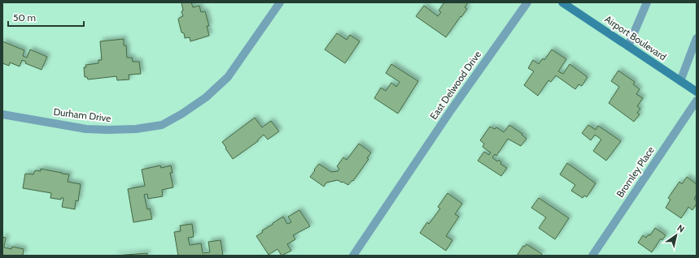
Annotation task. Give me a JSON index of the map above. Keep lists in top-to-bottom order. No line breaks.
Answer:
{"streets":{"main road":["Airport Boulevard"],"street":["East Delwood Drive","Durham Drive","Bromley Place"]},"scale_bar":"50 m","north":"top right"}
